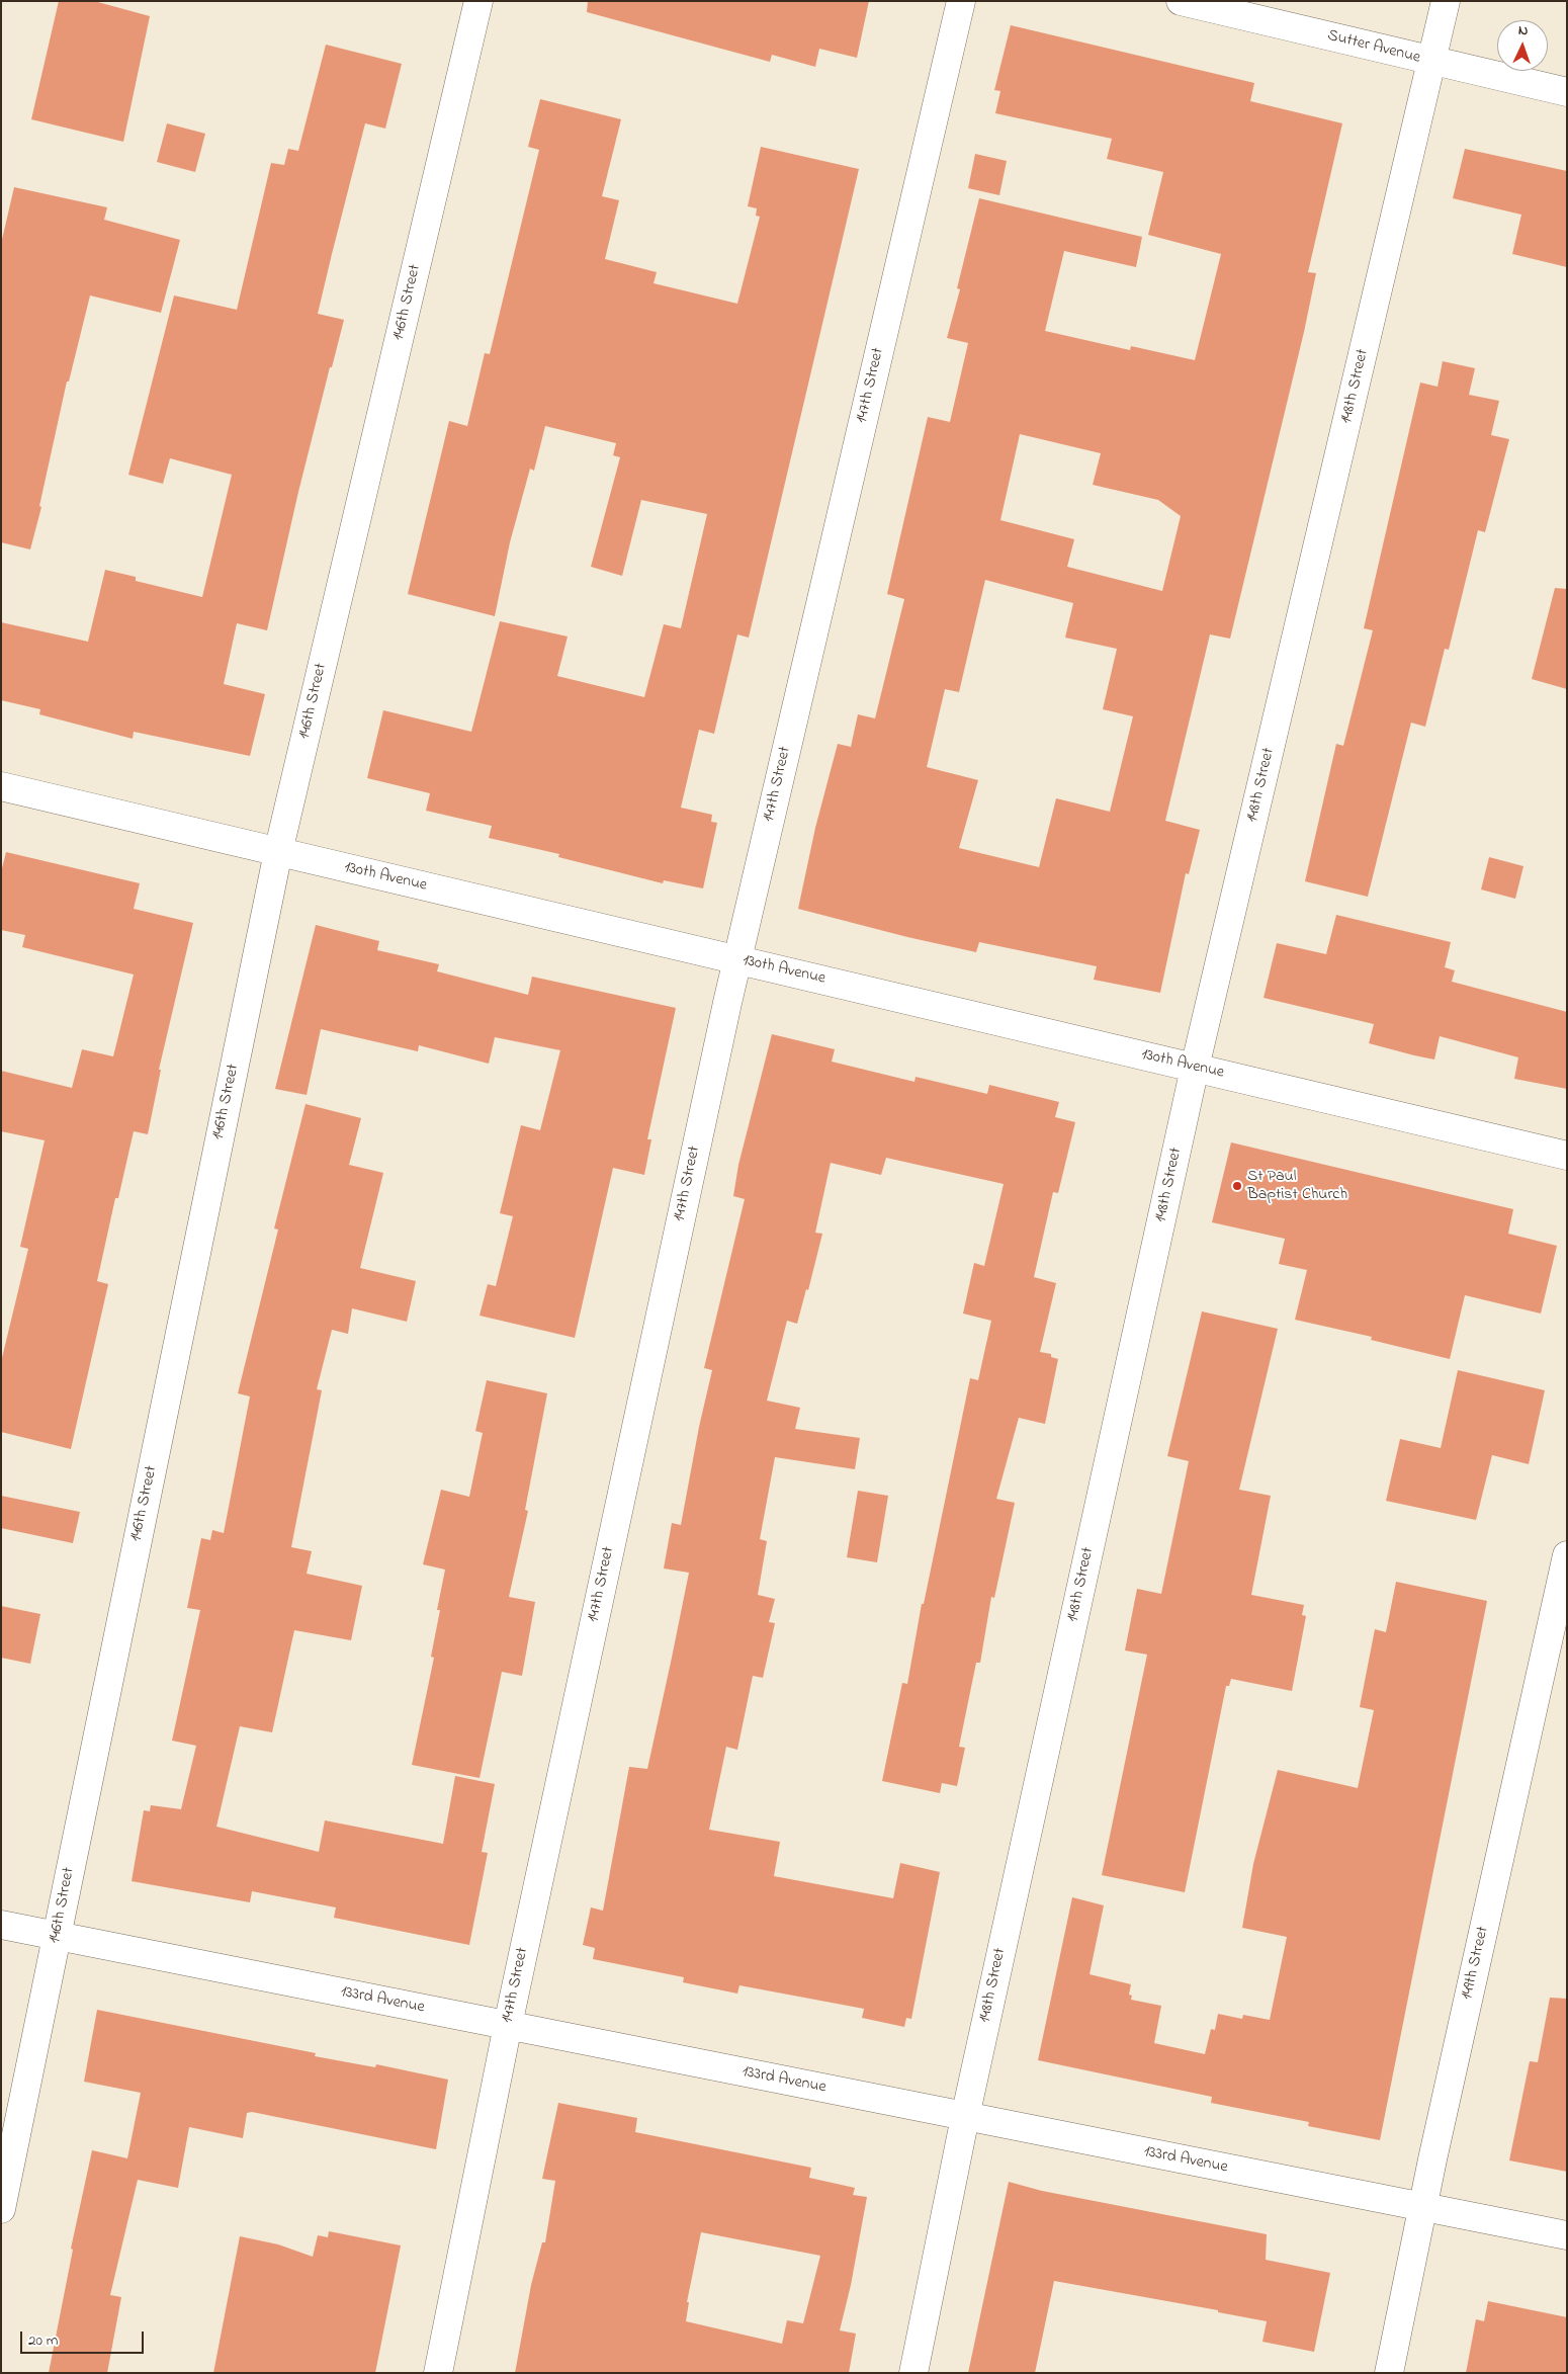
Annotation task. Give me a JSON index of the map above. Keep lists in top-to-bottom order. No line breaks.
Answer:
{"streets":{"street":["Sutter Avenue","146th Street","147th Street","148th Street","130th Avenue","149th Street","133rd Avenue"]},"crossings":[["Sutter Avenue","148th Street"],["146th Street","130th Avenue"],["146th Street","133rd Avenue"],["147th Street","130th Avenue"],["147th Street","133rd Avenue"],["148th Street","130th Avenue"],["148th Street","133rd Avenue"],["149th Street","133rd Avenue"]],"places":["St Paul Baptist Church"],"scale_bar":"20 m","north":"top"}
